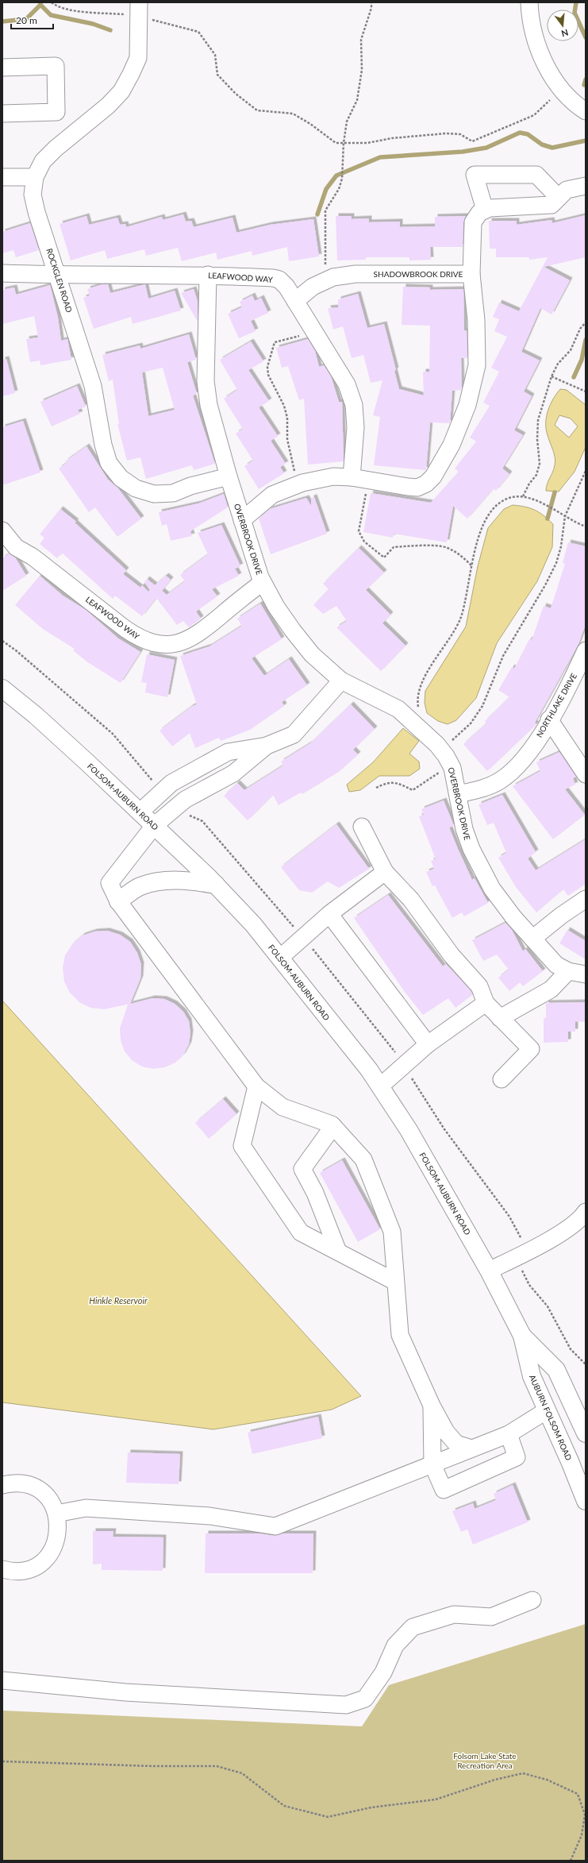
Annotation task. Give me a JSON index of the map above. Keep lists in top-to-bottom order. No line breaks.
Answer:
{"streets":{"main road":["FOLSOM-AUBURN ROAD","AUBURN FOLSOM ROAD"],"street":["SHADOWBROOK DRIVE","LEAFWOOD WAY","ROCKGLEN ROAD","OVERBROOK DRIVE","NORTHLAKE DRIVE"]},"crossings":[["SHADOWBROOK DRIVE","LEAFWOOD WAY"],["SHADOWBROOK DRIVE","OVERBROOK DRIVE"],["LEAFWOOD WAY","ROCKGLEN ROAD"],["LEAFWOOD WAY","OVERBROOK DRIVE"],["ROCKGLEN ROAD","OVERBROOK DRIVE"],["OVERBROOK DRIVE","NORTHLAKE DRIVE"],["FOLSOM-AUBURN ROAD","AUBURN FOLSOM ROAD"]],"water":["Hinkle Reservoir"],"parks":["Folsom Lake State Recreation Area"],"scale_bar":"20 m","north":"bottom"}
